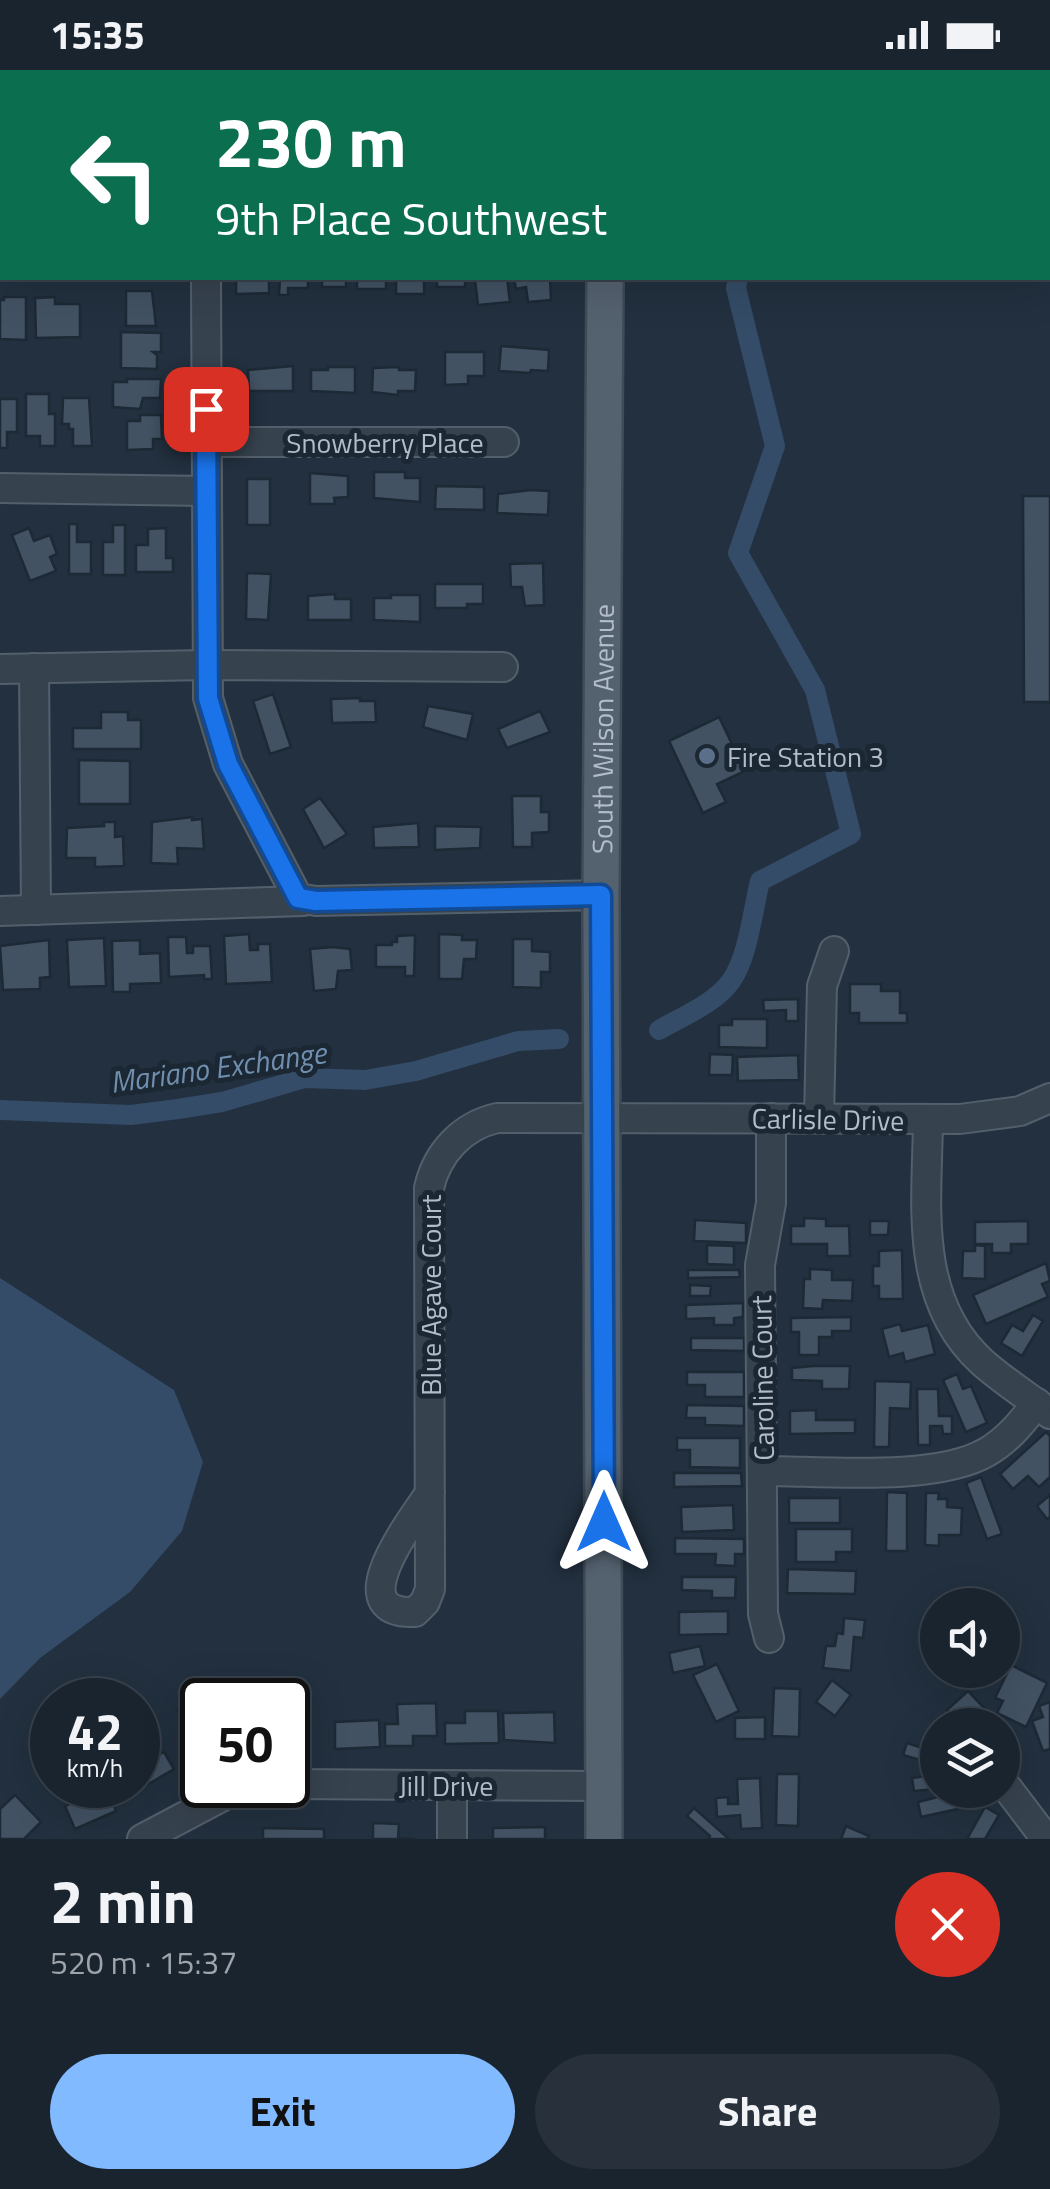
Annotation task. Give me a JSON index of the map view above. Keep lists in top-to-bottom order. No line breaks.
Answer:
{"streets":{"main road":["South Wilson Avenue"],"street":["Snowberry Place","Carlisle Drive","Blue Agave Court","Caroline Court","Jill Drive"]},"crossings":[["South Wilson Avenue","Carlisle Drive"],["South Wilson Avenue","Blue Agave Court"],["South Wilson Avenue","Jill Drive"],["Carlisle Drive","Blue Agave Court"],["Carlisle Drive","Caroline Court"]],"water":["Mariano Exchange"],"places":["Fire Station 3"],"page":{"status":"15:35","turn":["230 m","9th Place Southwest"],"speed":"42 km/h","limit":"50","heading":["2 min","520 m · 15:37"],"buttons":["Exit","Share"]}}
